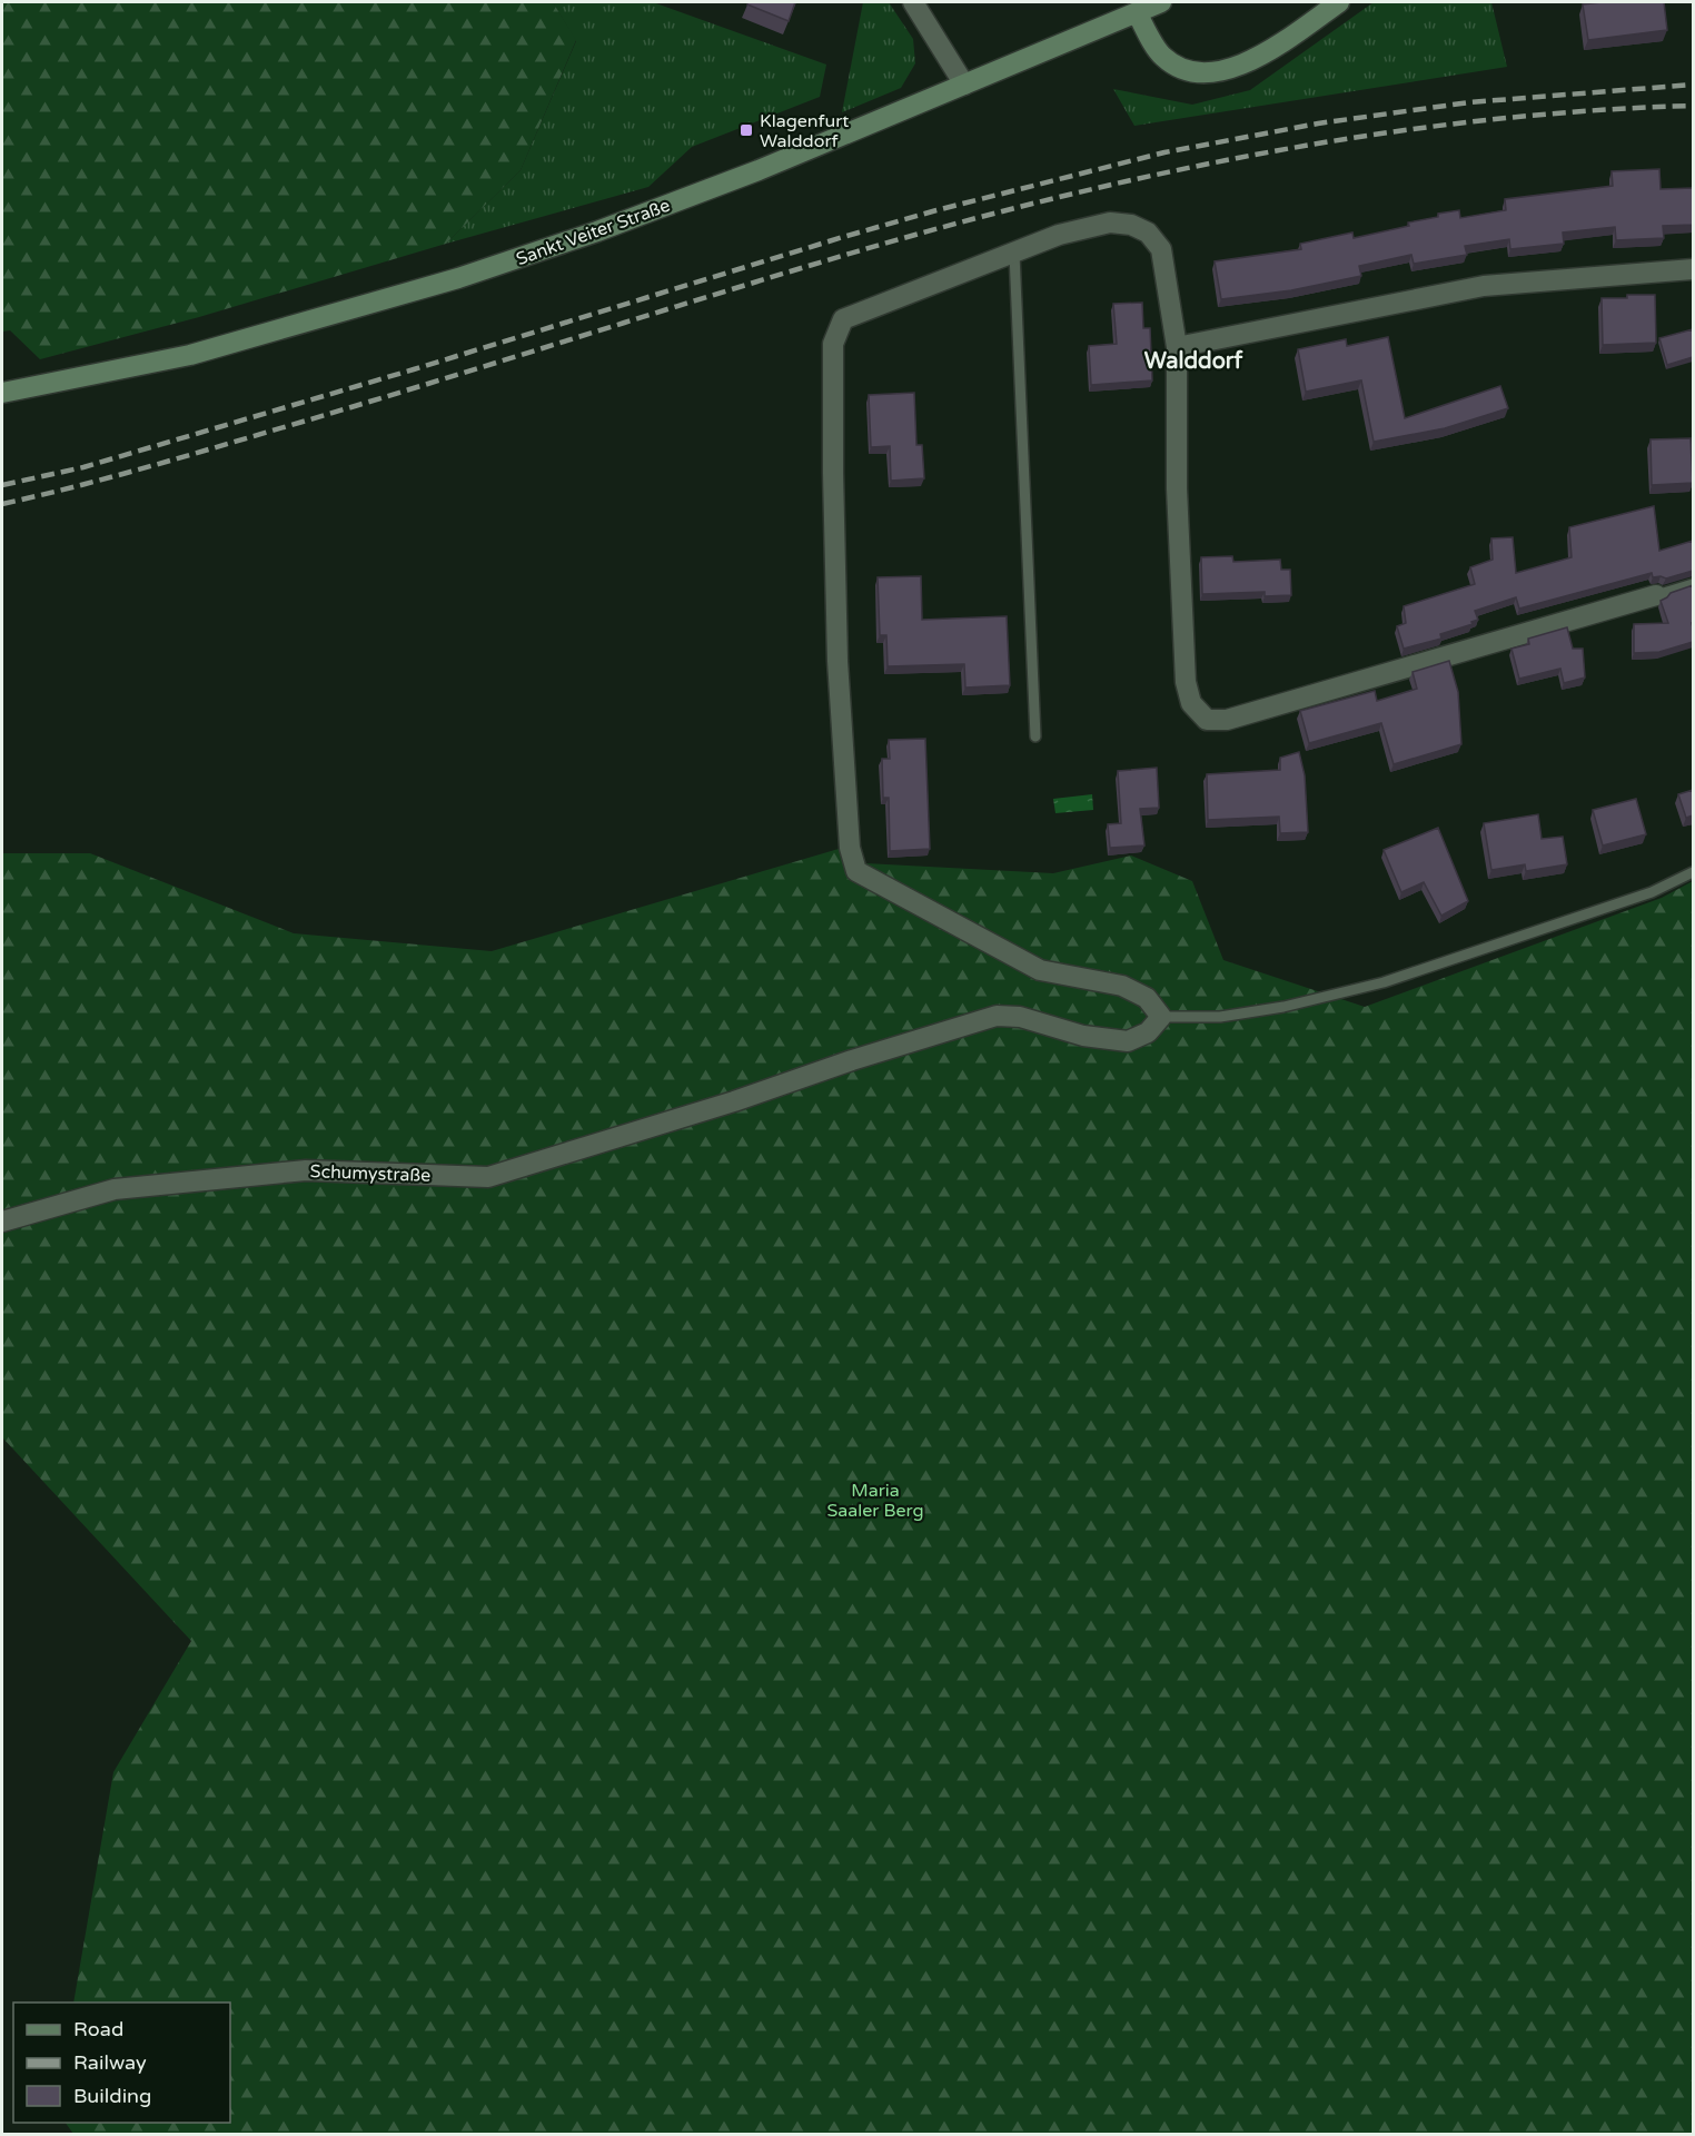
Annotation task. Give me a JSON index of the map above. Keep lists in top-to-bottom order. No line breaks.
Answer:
{"streets":{"main road":["Sankt Veiter Straße"],"street":["Schumystraße"]},"districts":["Walddorf"],"parks":["Maria Saaler Berg"],"places":{"transit":["Klagenfurt Walddorf"]},"legend":["Road","Railway","Building"]}
